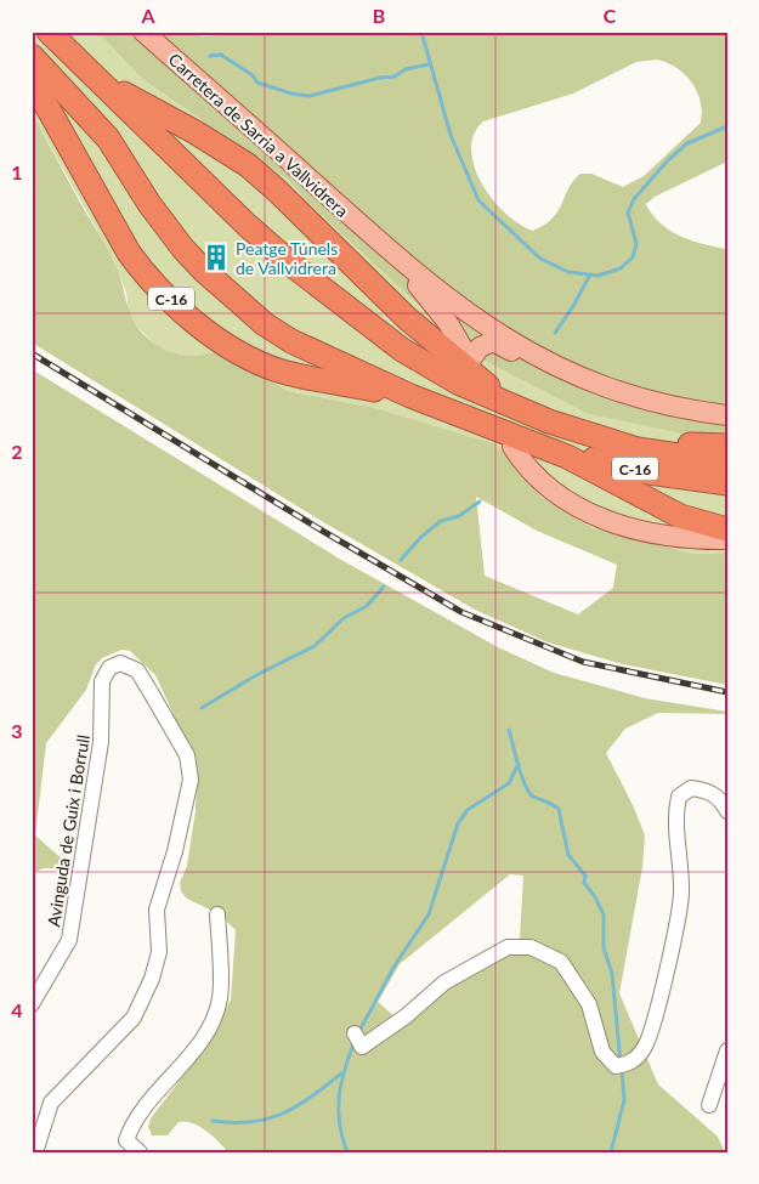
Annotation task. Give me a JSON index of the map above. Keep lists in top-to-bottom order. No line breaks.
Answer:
{"streets":{"highway":["C-16"],"main road":["Carretera de Sarria a Vallvidrera"],"street":["Avinguda de Guix i Borrull"]},"places":{"building":["Peatge Túnels de Vallvidrera"]},"grid":{"columns":["A","B","C"],"rows":["1","2","3","4"]}}
